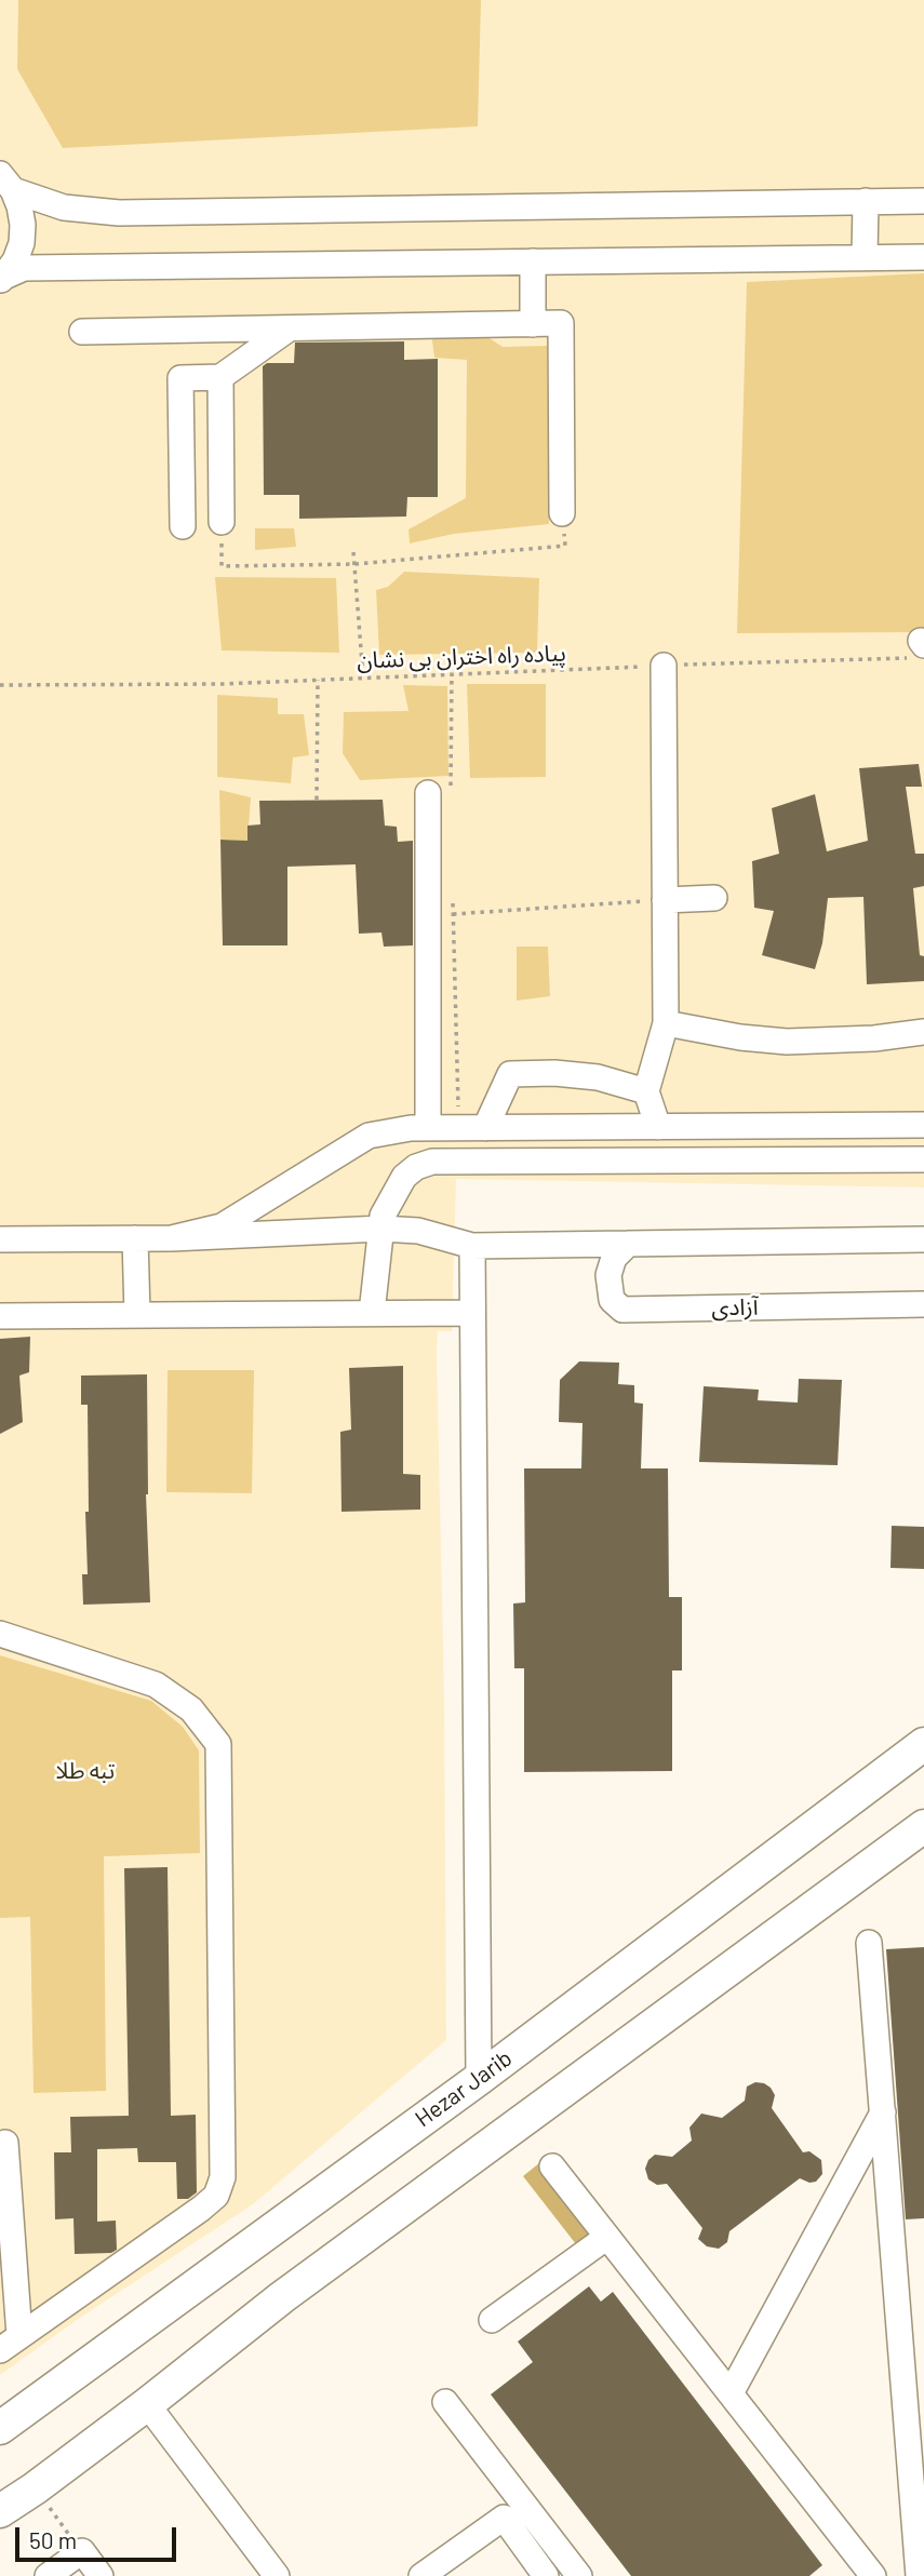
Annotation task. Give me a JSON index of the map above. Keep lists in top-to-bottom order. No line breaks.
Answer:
{"streets":{"main road":["Hezar Jarib"],"street":["آزادی"],"path":["پیاده راه اختران بی نشان"]},"parks":["تبه طلا"],"scale_bar":"50 m"}
